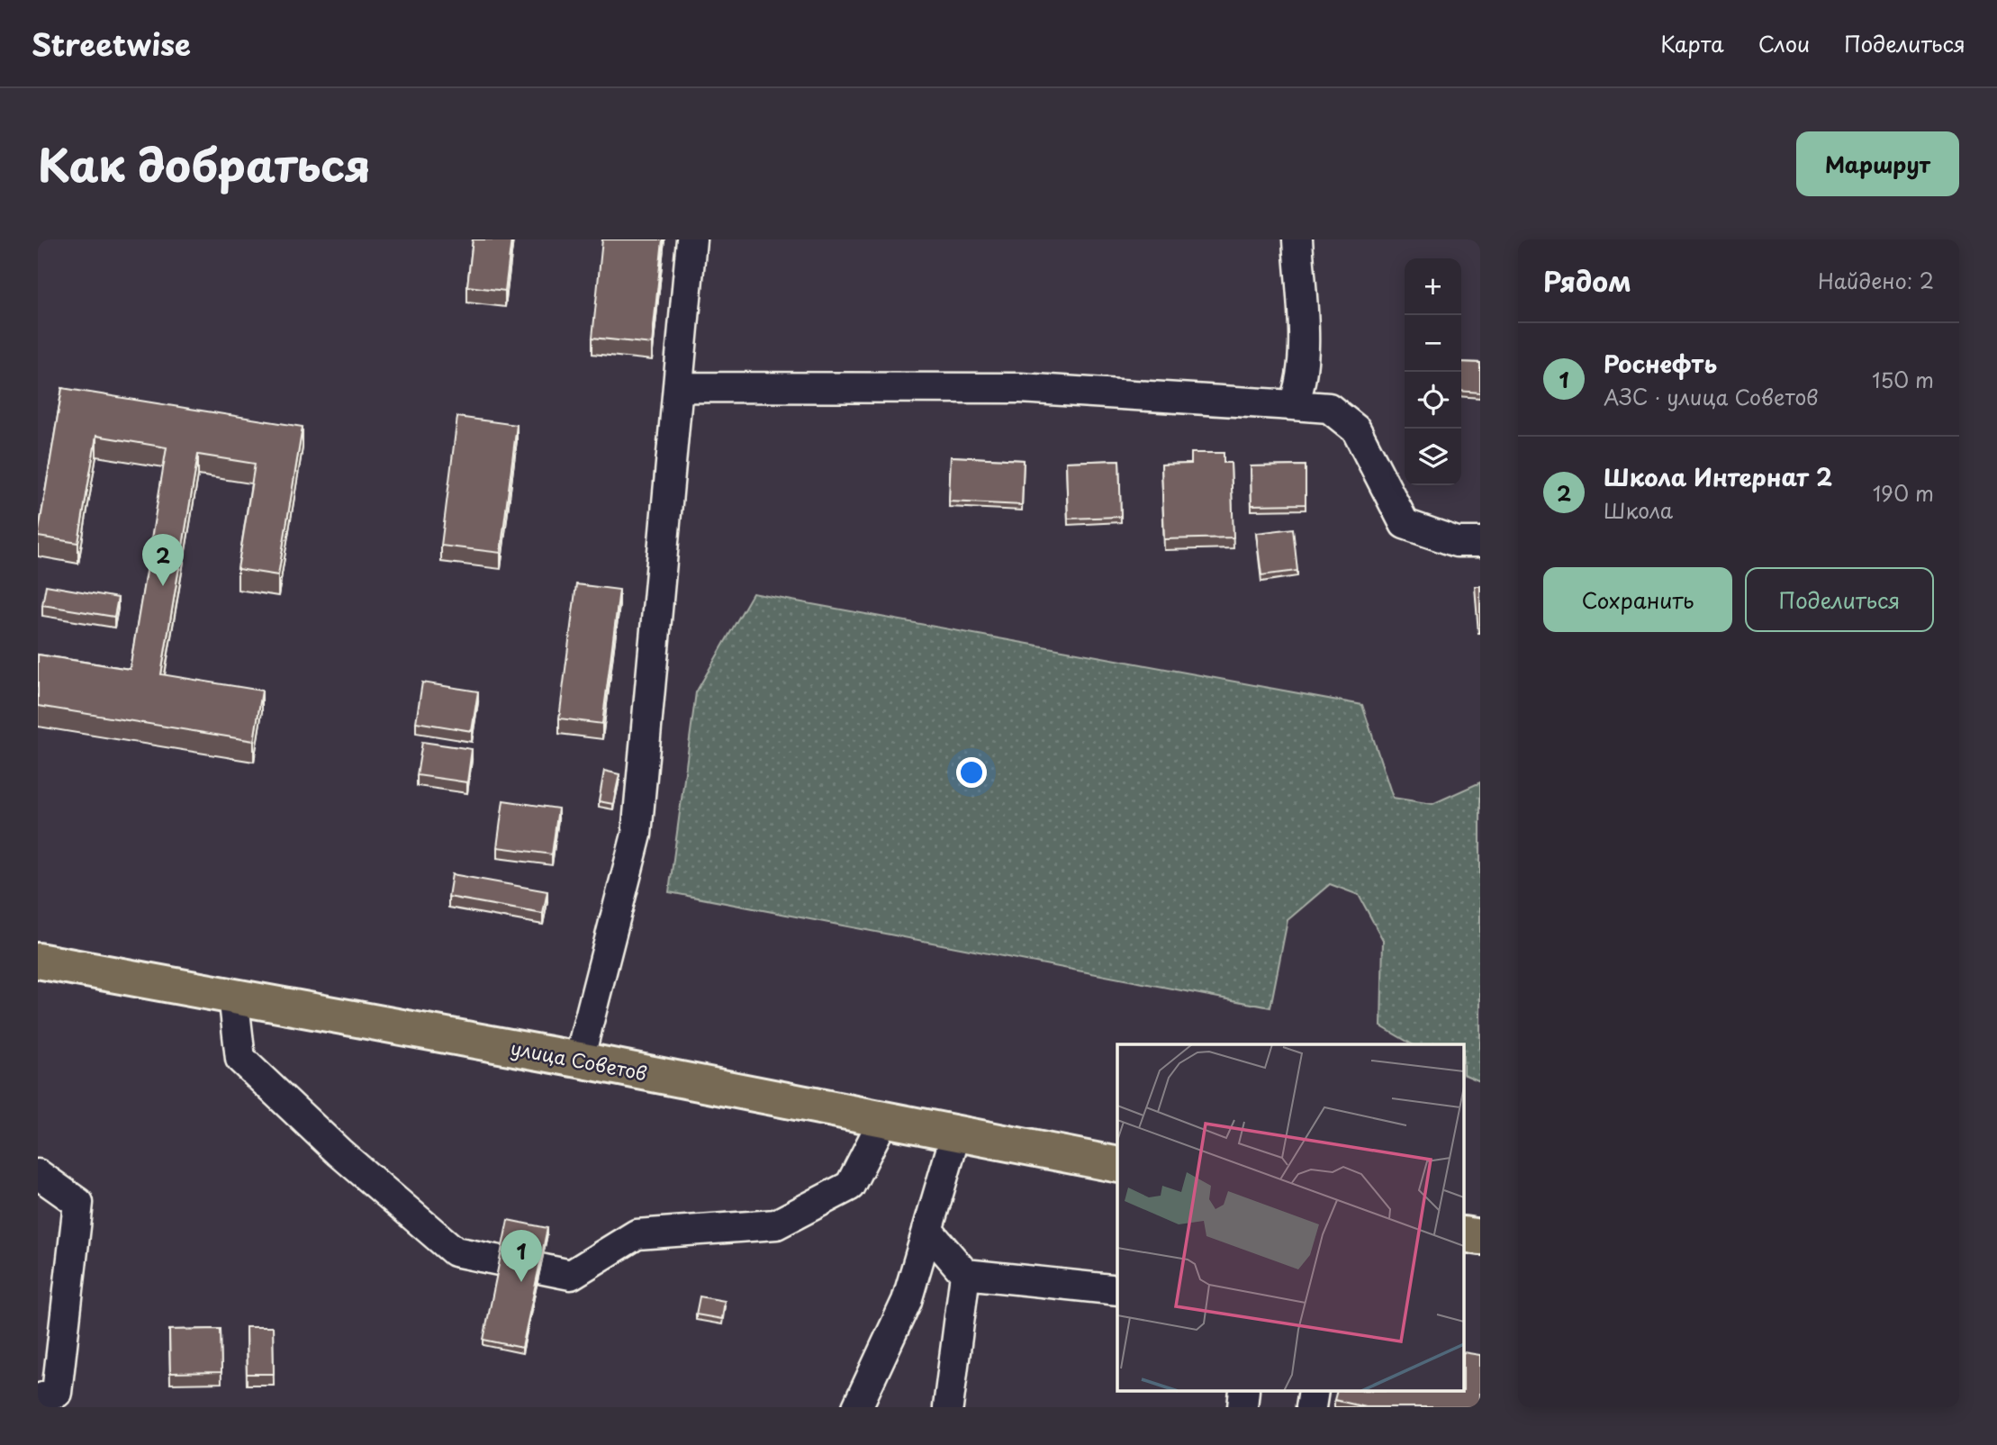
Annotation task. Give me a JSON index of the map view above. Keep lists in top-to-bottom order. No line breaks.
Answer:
{"streets":{"main road":["улица Советов"]},"page":{"header":"Streetwise","nav":["Карта","Слои","Поделиться"],"title":"Как добраться","buttons":["Маршрут",["Сохранить","Поделиться"]],"heading":["Рядом","Найдено: 2"],"map_buttons":["+","−"],"list":[{"mark":"1","name":"Роснефть","note":"АЗС · улица Советов","value":"150 m"},{"mark":"2","name":"Школа Интернат 2","note":"Школа","value":"190 m"}],"pins":["2","1"]}}
